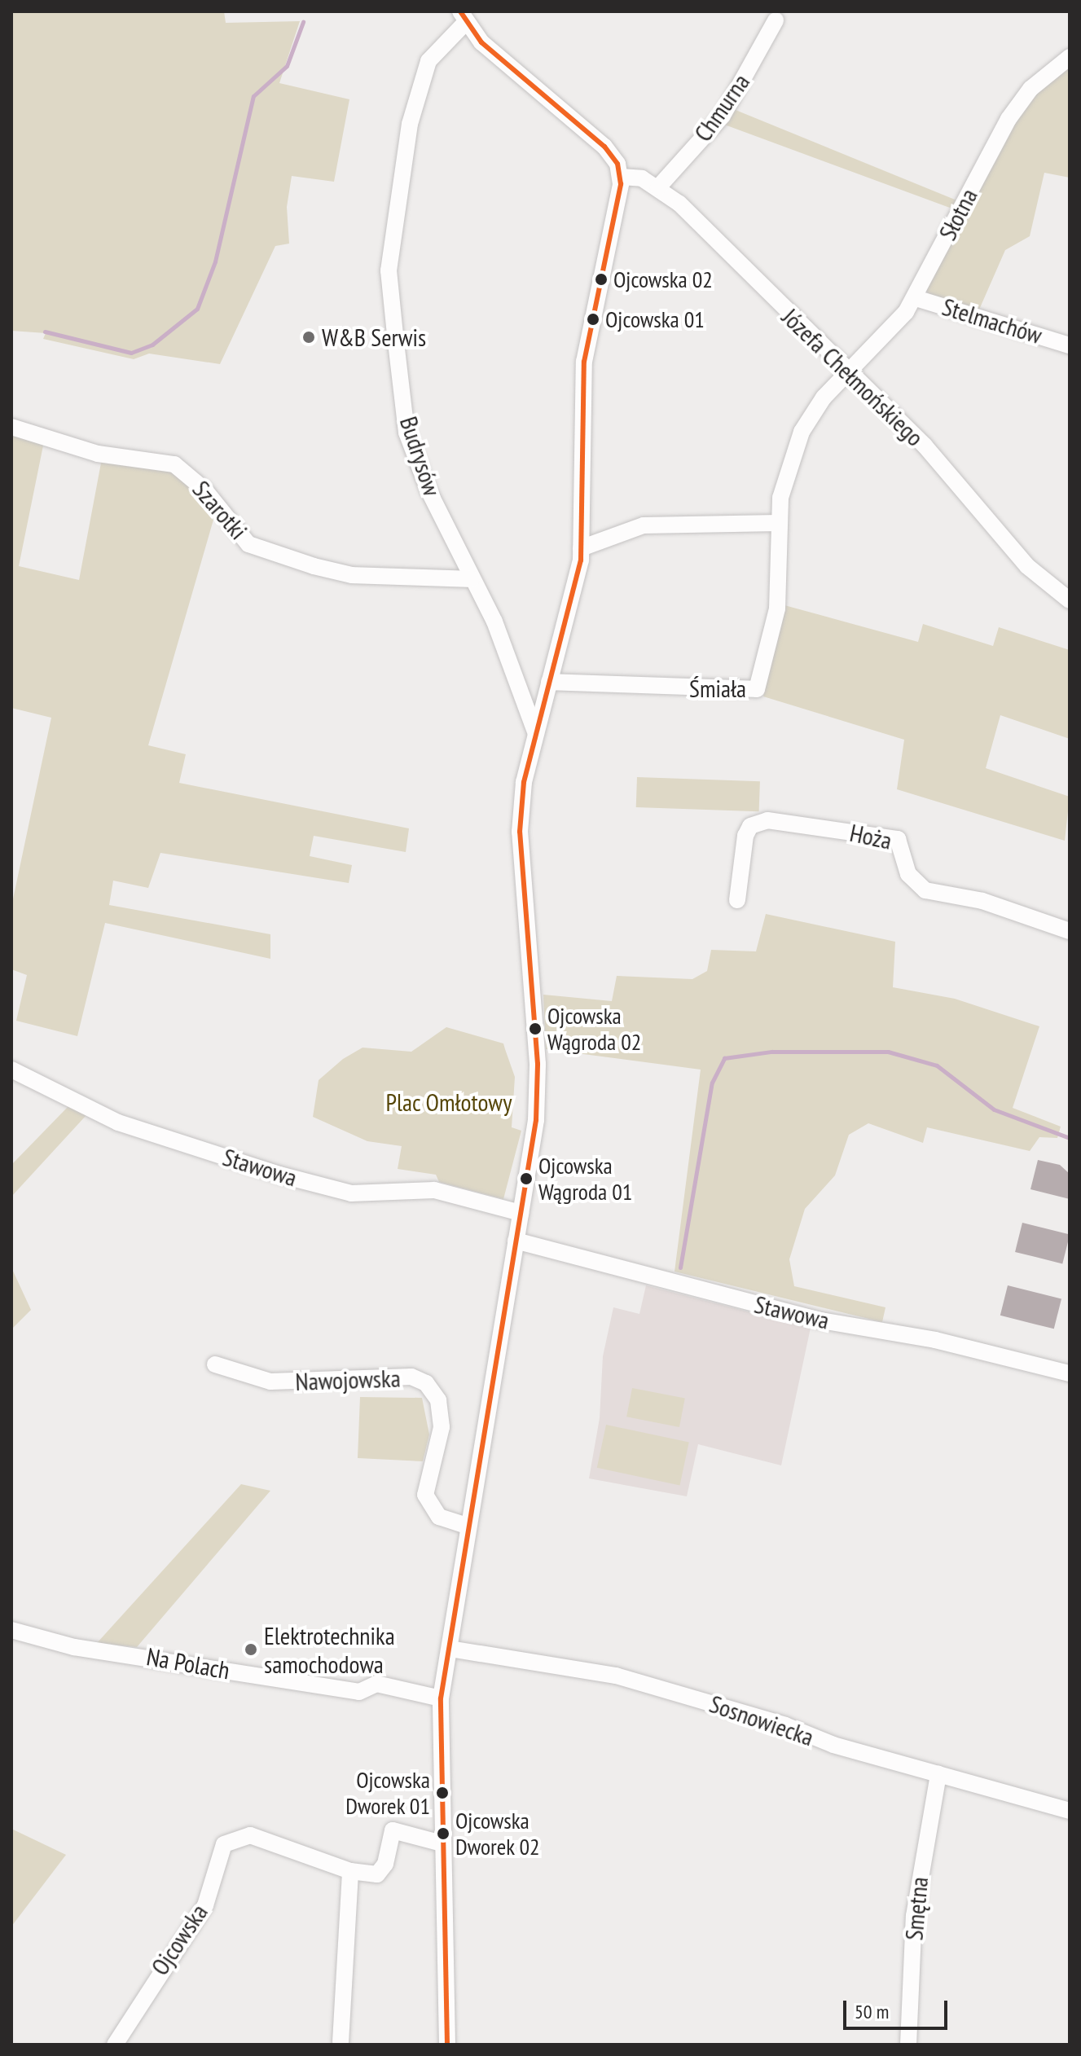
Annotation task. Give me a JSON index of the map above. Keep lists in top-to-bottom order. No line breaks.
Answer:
{"streets":{"street":["Chmurna","Słotna","Stelmachów","Józefa Chełmońskiego","Budrysów","Szarotki","Śmiała","Hoża","Stawowa","Nawojowska","Na Polach","Sosnowiecka","Smętna","Ojcowska"]},"crossings":[["Chmurna","Józefa Chełmońskiego"],["Słotna","Stelmachów"],["Słotna","Józefa Chełmońskiego"],["Słotna","Śmiała"],["Józefa Chełmońskiego","Śmiała"],["Budrysów","Szarotki"],["Sosnowiecka","Smętna"]],"parks":["Plac Omłotowy"],"places":["Ojcowska 02","Ojcowska 01","W&B Serwis","Ojcowska Wągroda 02","Ojcowska Wągroda 01","Elektrotechnika samochodowa","Ojcowska Dworek 01","Ojcowska Dworek 02"],"scale_bar":"50 m"}
